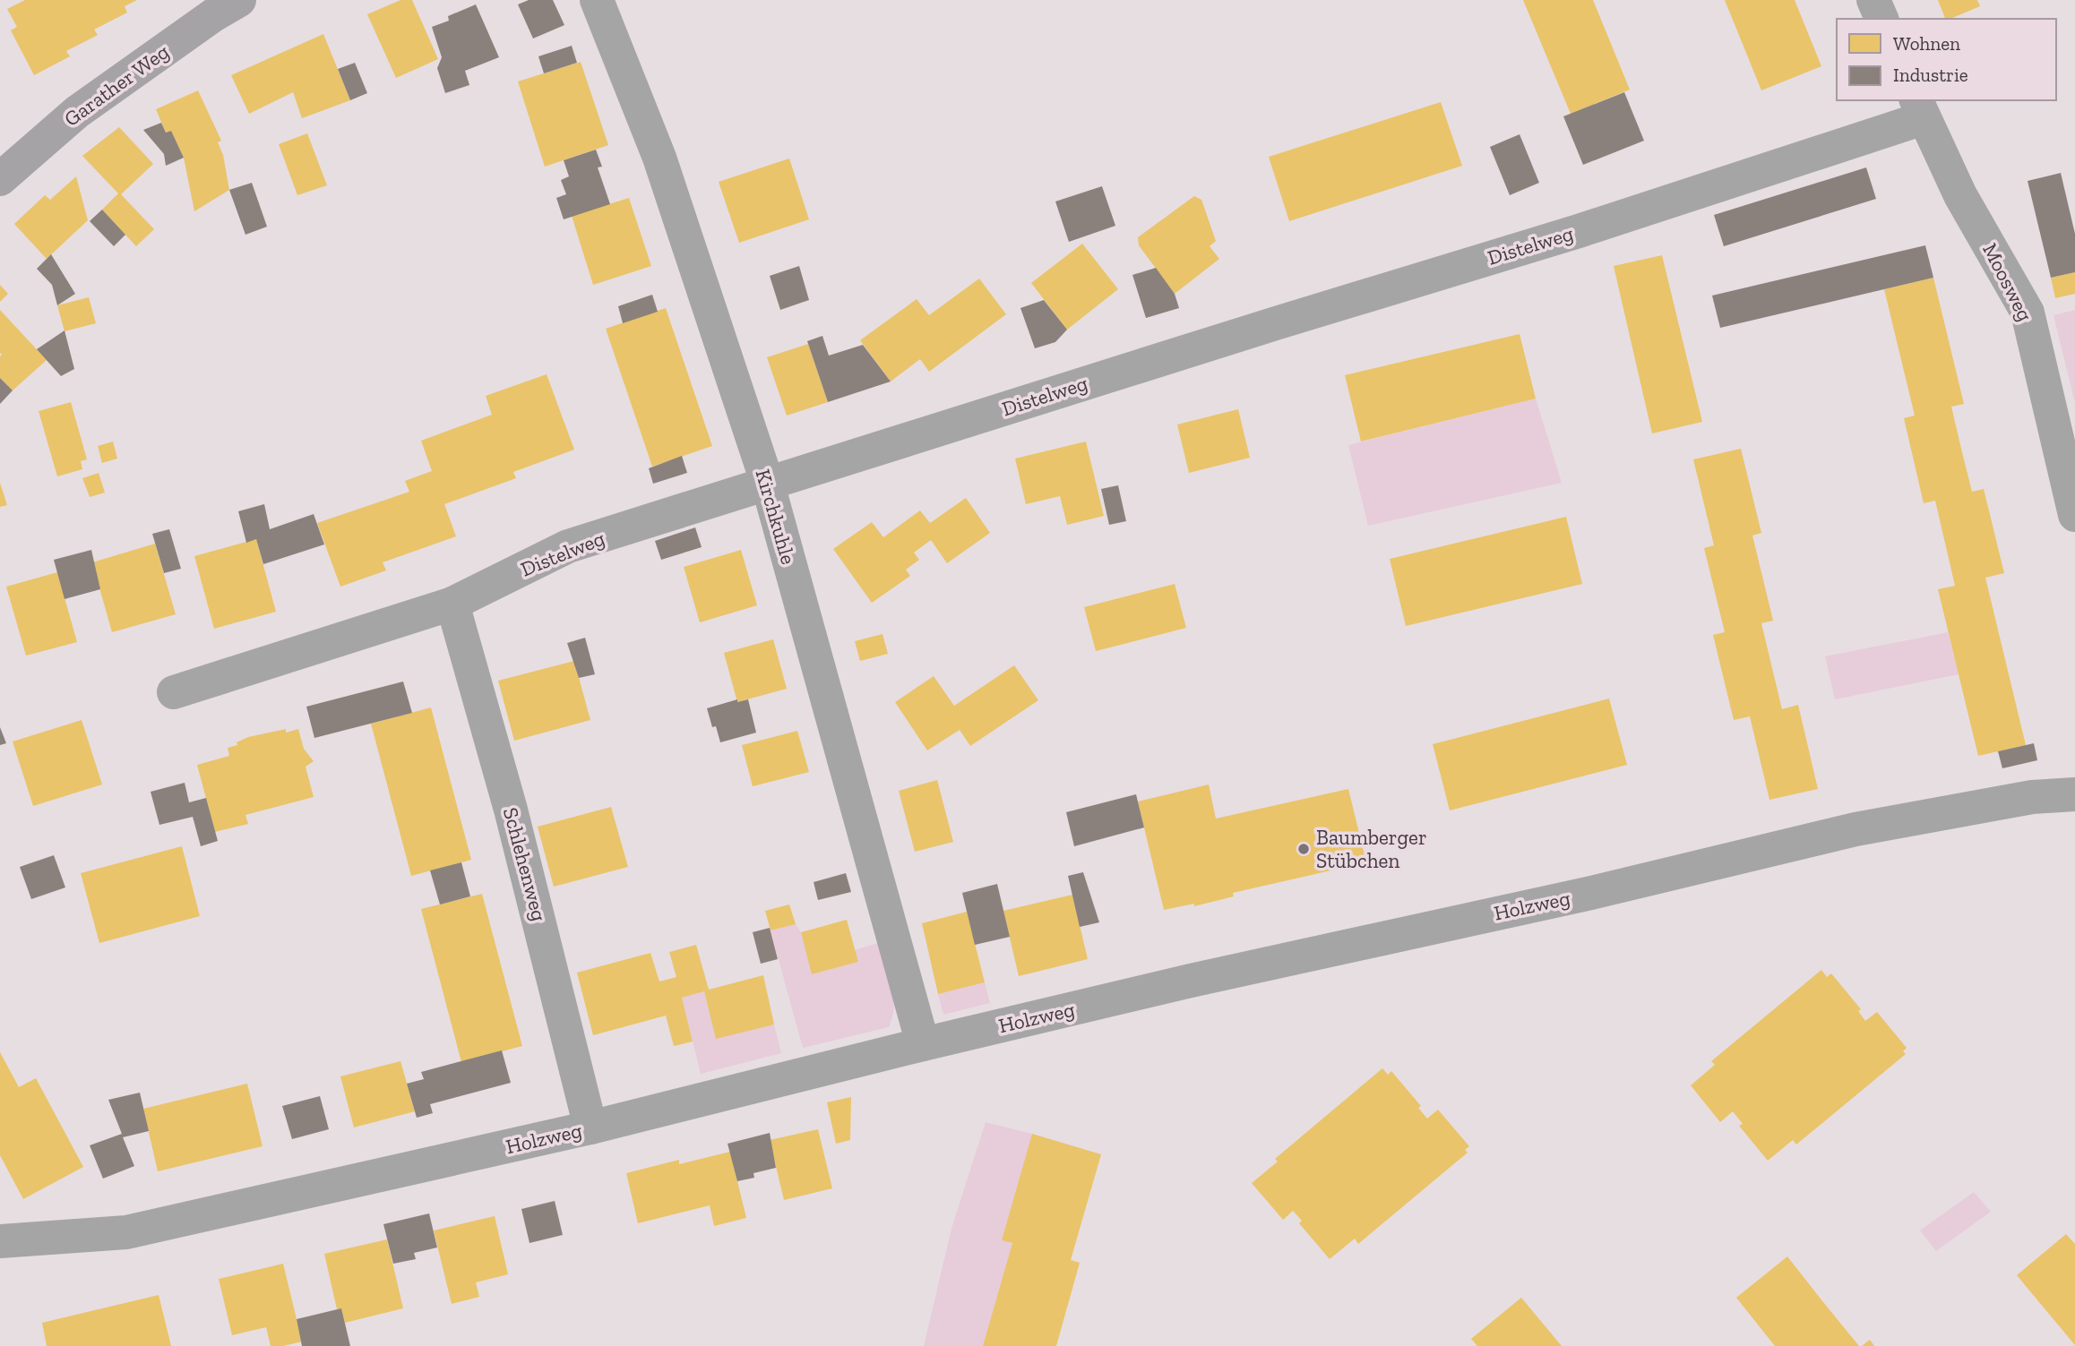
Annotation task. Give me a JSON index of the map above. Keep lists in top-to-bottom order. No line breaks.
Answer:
{"streets":{"street":["Garather Weg","Distelweg","Moosweg","Kirchkuhle","Schlehenweg","Holzweg"]},"crossings":[["Distelweg","Moosweg"],["Distelweg","Kirchkuhle"],["Distelweg","Schlehenweg"],["Kirchkuhle","Holzweg"],["Schlehenweg","Holzweg"]],"places":["Baumberger Stübchen"],"legend":["Wohnen","Industrie"]}
